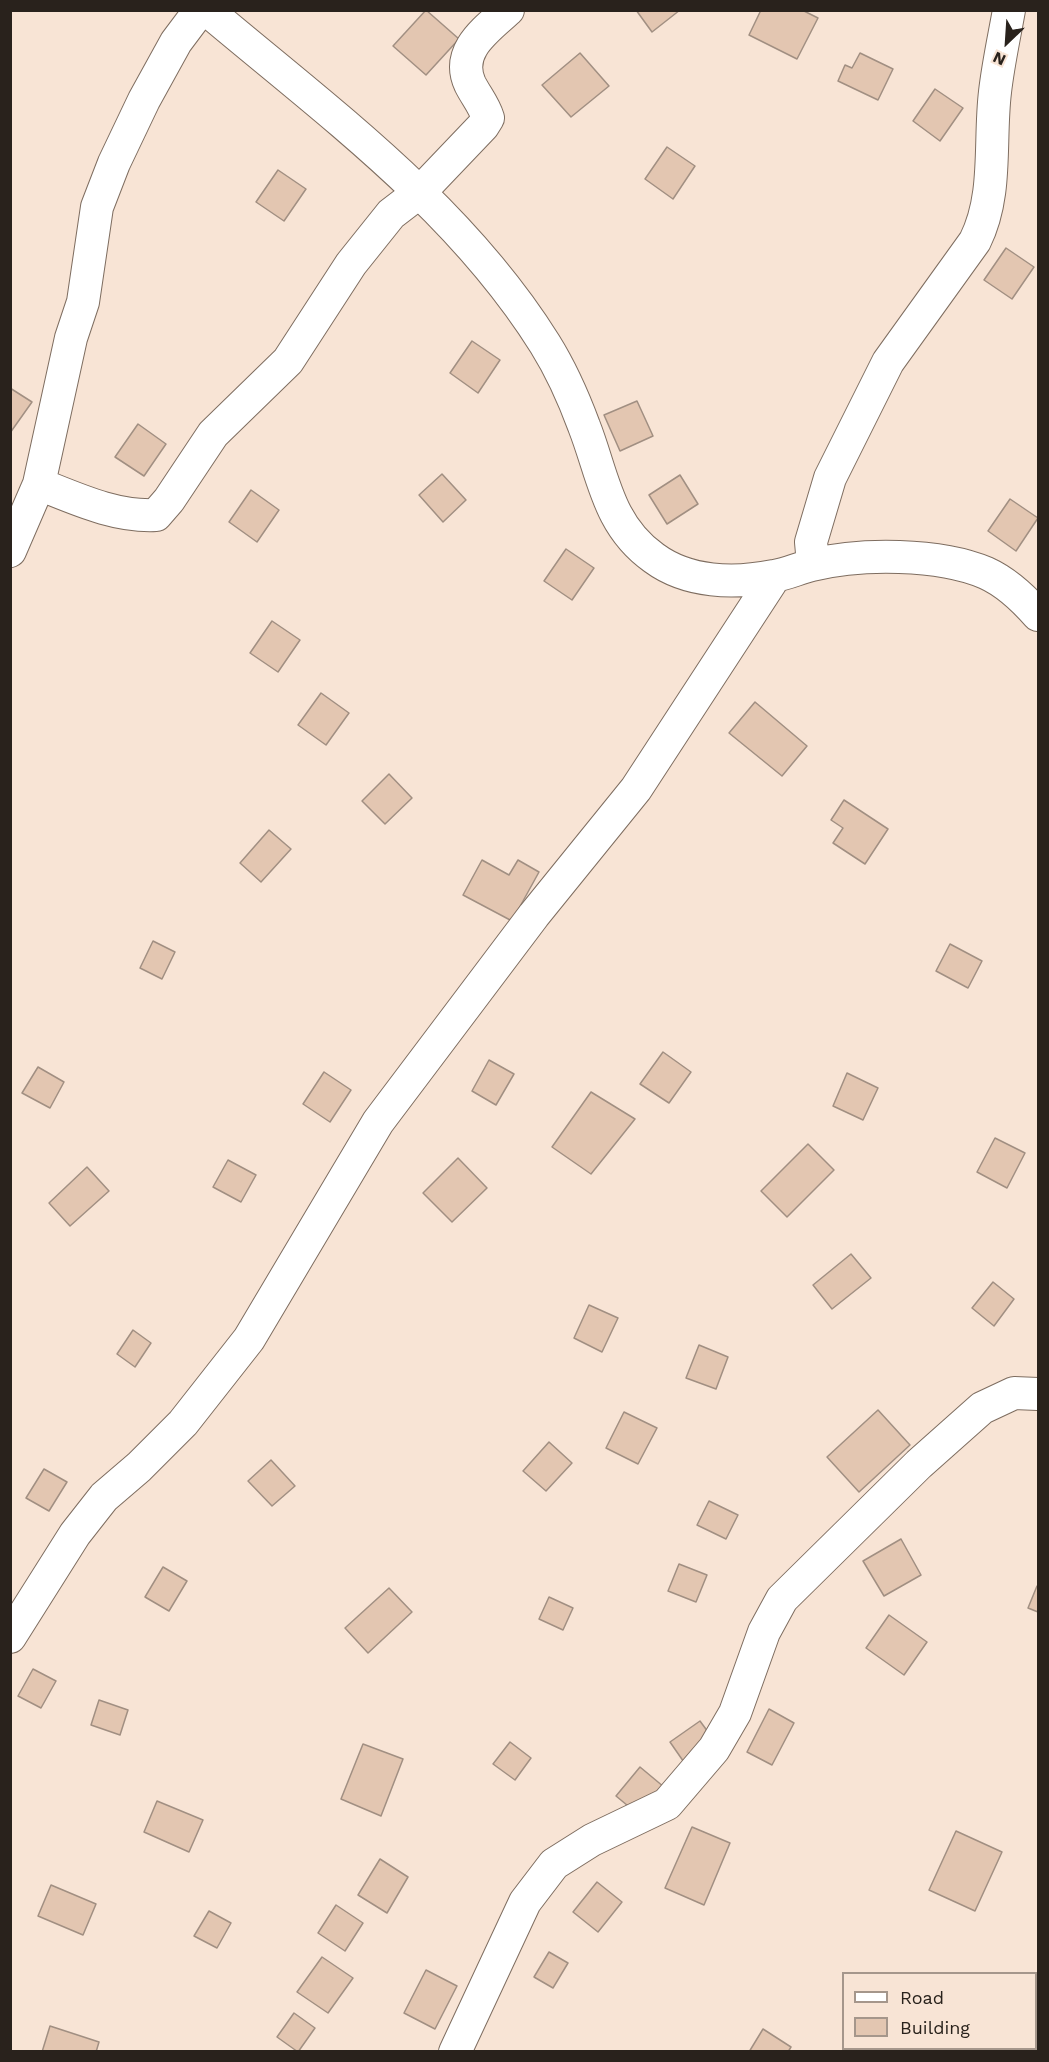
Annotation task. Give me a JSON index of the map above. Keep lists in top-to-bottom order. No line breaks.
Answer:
{"legend":["Road","Building"],"north":"bottom left"}
